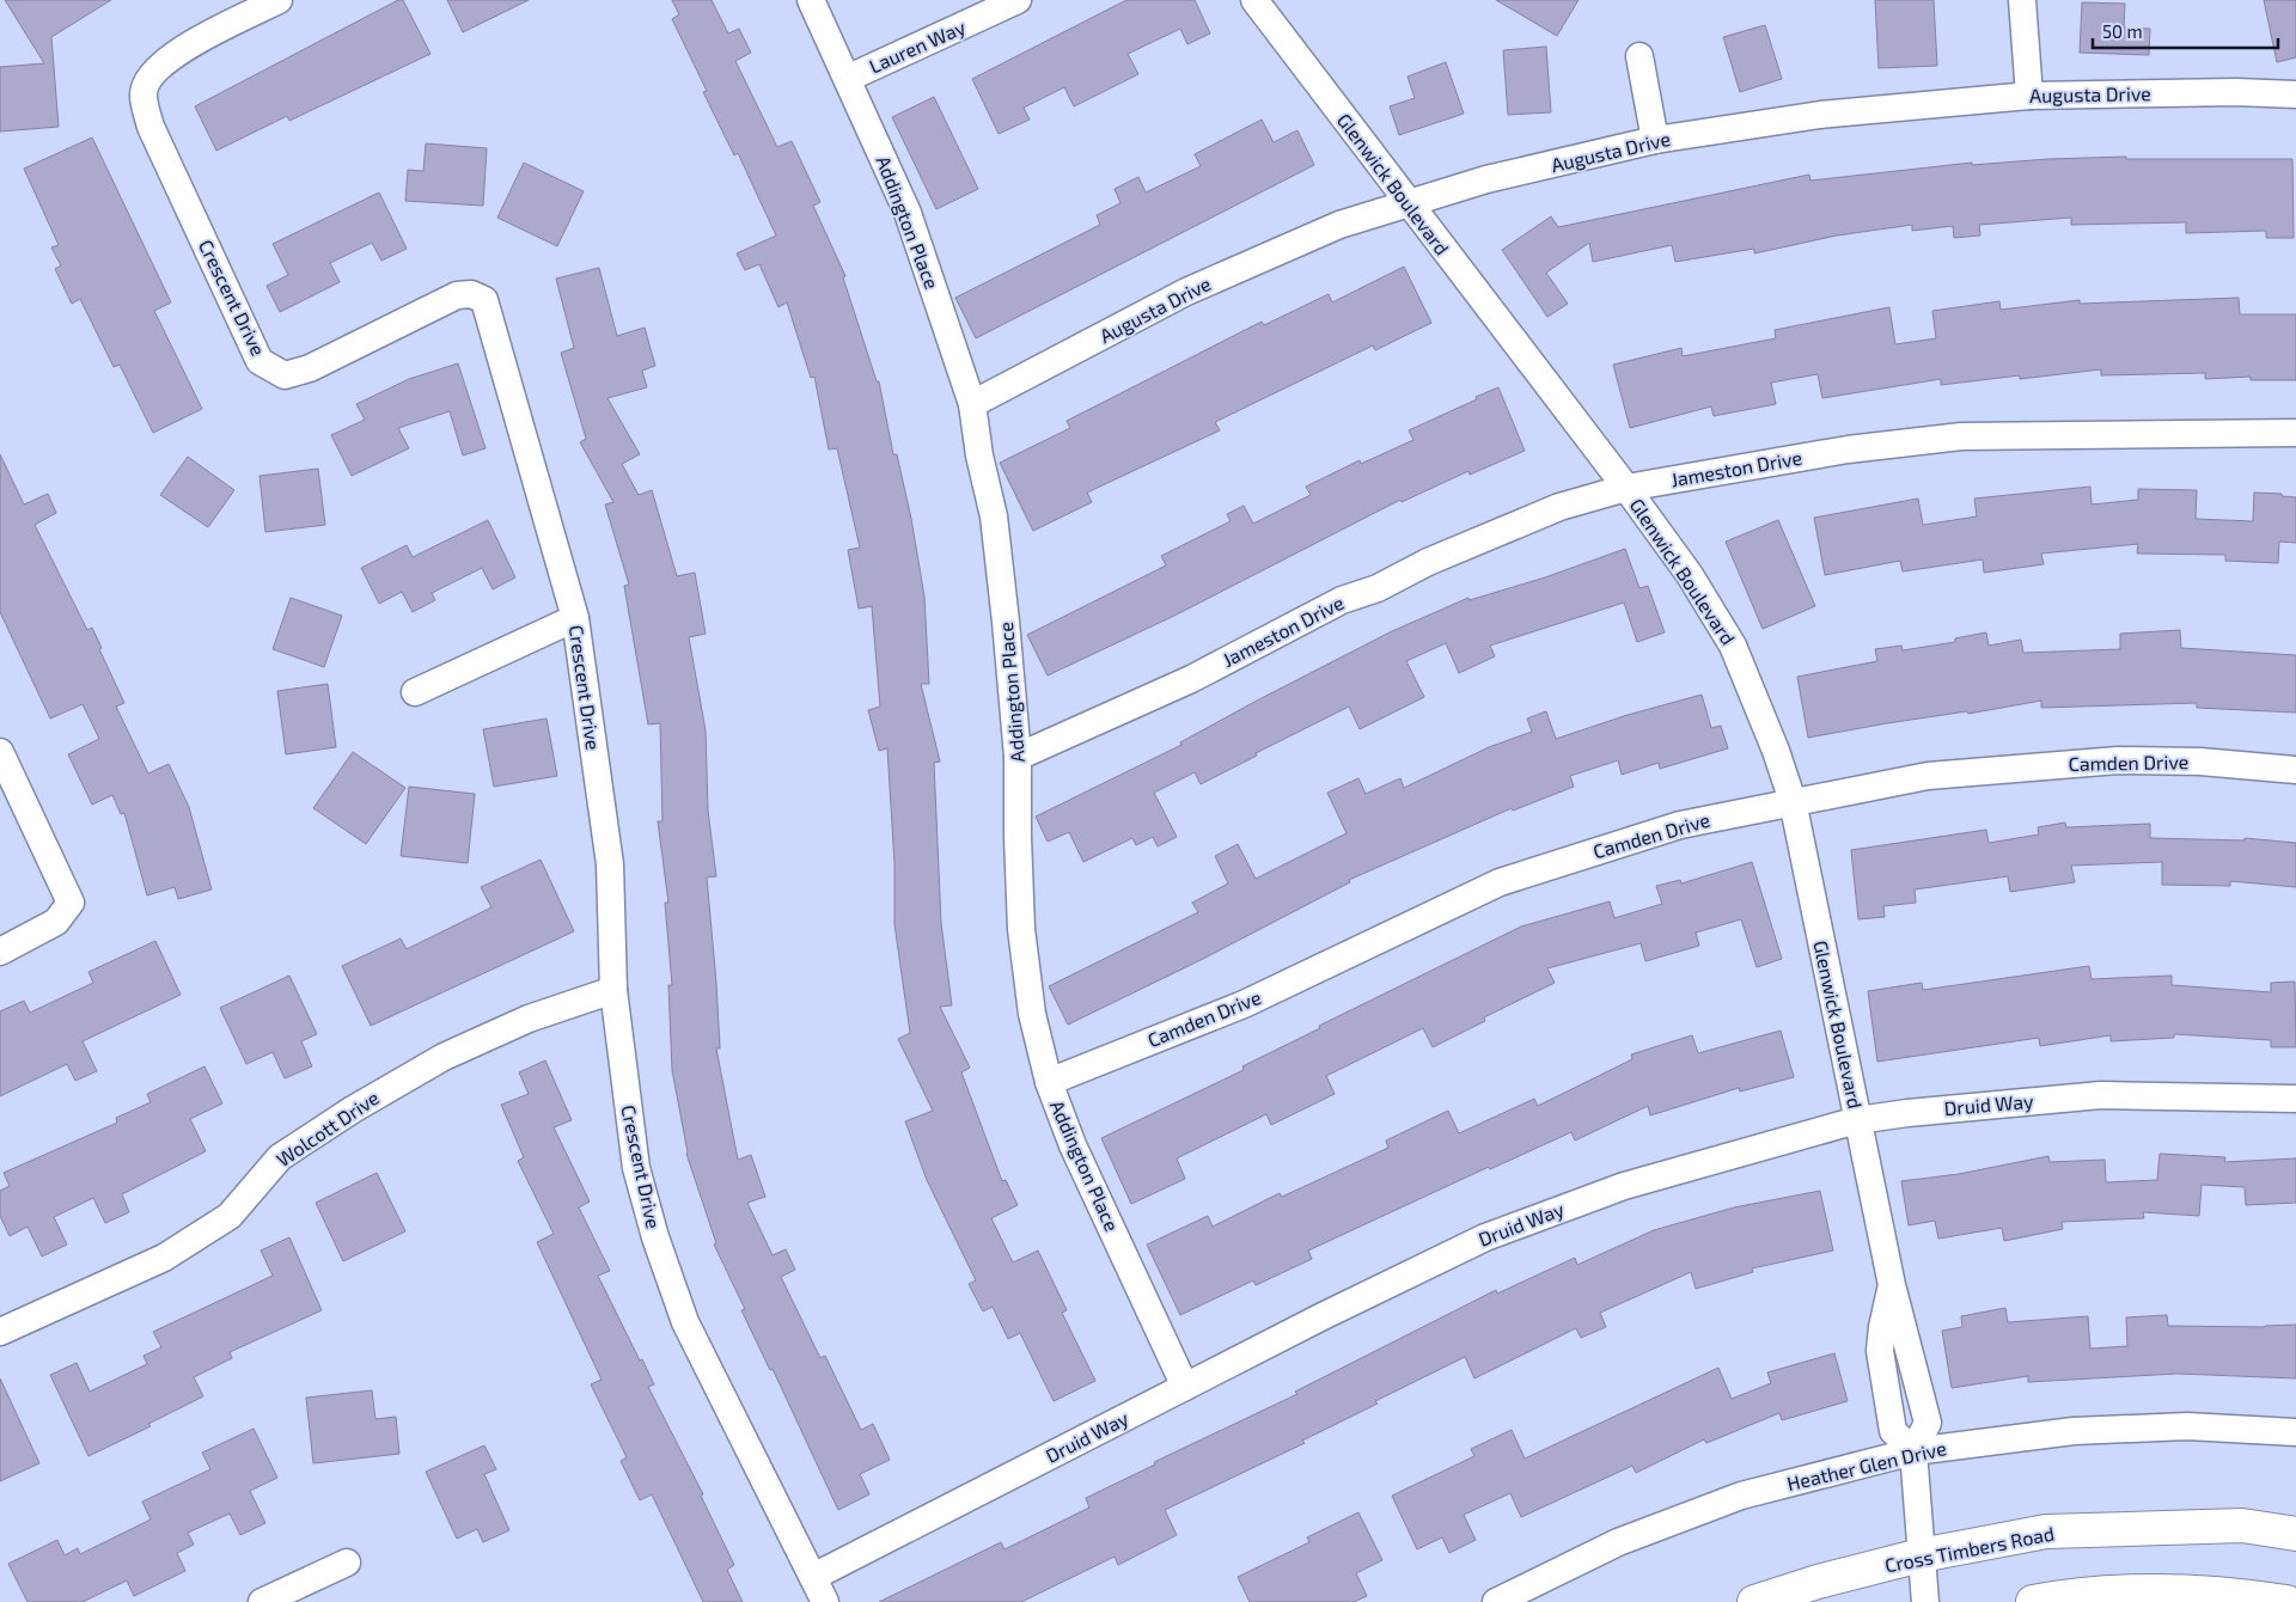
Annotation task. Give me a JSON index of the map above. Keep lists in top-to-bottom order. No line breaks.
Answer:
{"streets":{"main road":["Cross Timbers Road"],"street":["Lauren Way","Augusta Drive","Glenwick Boulevard","Addington Place","Crescent Drive","Jameston Drive","Camden Drive","Druid Way","Wolcott Drive","Heather Glen Drive"]},"crossings":[["Lauren Way","Addington Place"],["Augusta Drive","Glenwick Boulevard"],["Augusta Drive","Addington Place"],["Glenwick Boulevard","Jameston Drive"],["Glenwick Boulevard","Camden Drive"],["Glenwick Boulevard","Druid Way"],["Glenwick Boulevard","Heather Glen Drive"],["Addington Place","Jameston Drive"],["Addington Place","Camden Drive"],["Addington Place","Druid Way"],["Crescent Drive","Druid Way"],["Crescent Drive","Wolcott Drive"]],"scale_bar":"50 m"}
